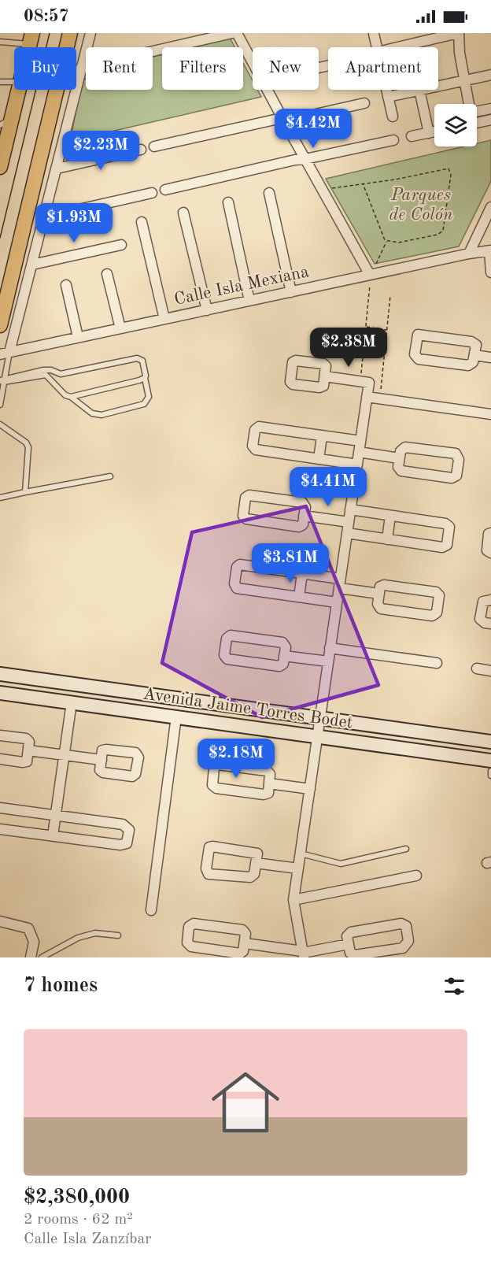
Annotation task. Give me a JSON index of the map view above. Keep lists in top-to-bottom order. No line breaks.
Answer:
{"streets":{"street":["Calle Isla Mexiana","Avenida Jaime Torres Bodet"]},"parks":["Parques de Colón"],"page":{"status":"08:57","chip":["Buy","Rent","Filters","New","Apartment"],"price":["$4.42M","$2.23M","$1.93M","$2.38M","$4.41M","$3.81M","$2.18M"],"heading":"7 homes","list":[{"name":"$2,380,000","note":"2 rooms · 62 m² · Calle Isla Zanzíbar"}]}}
